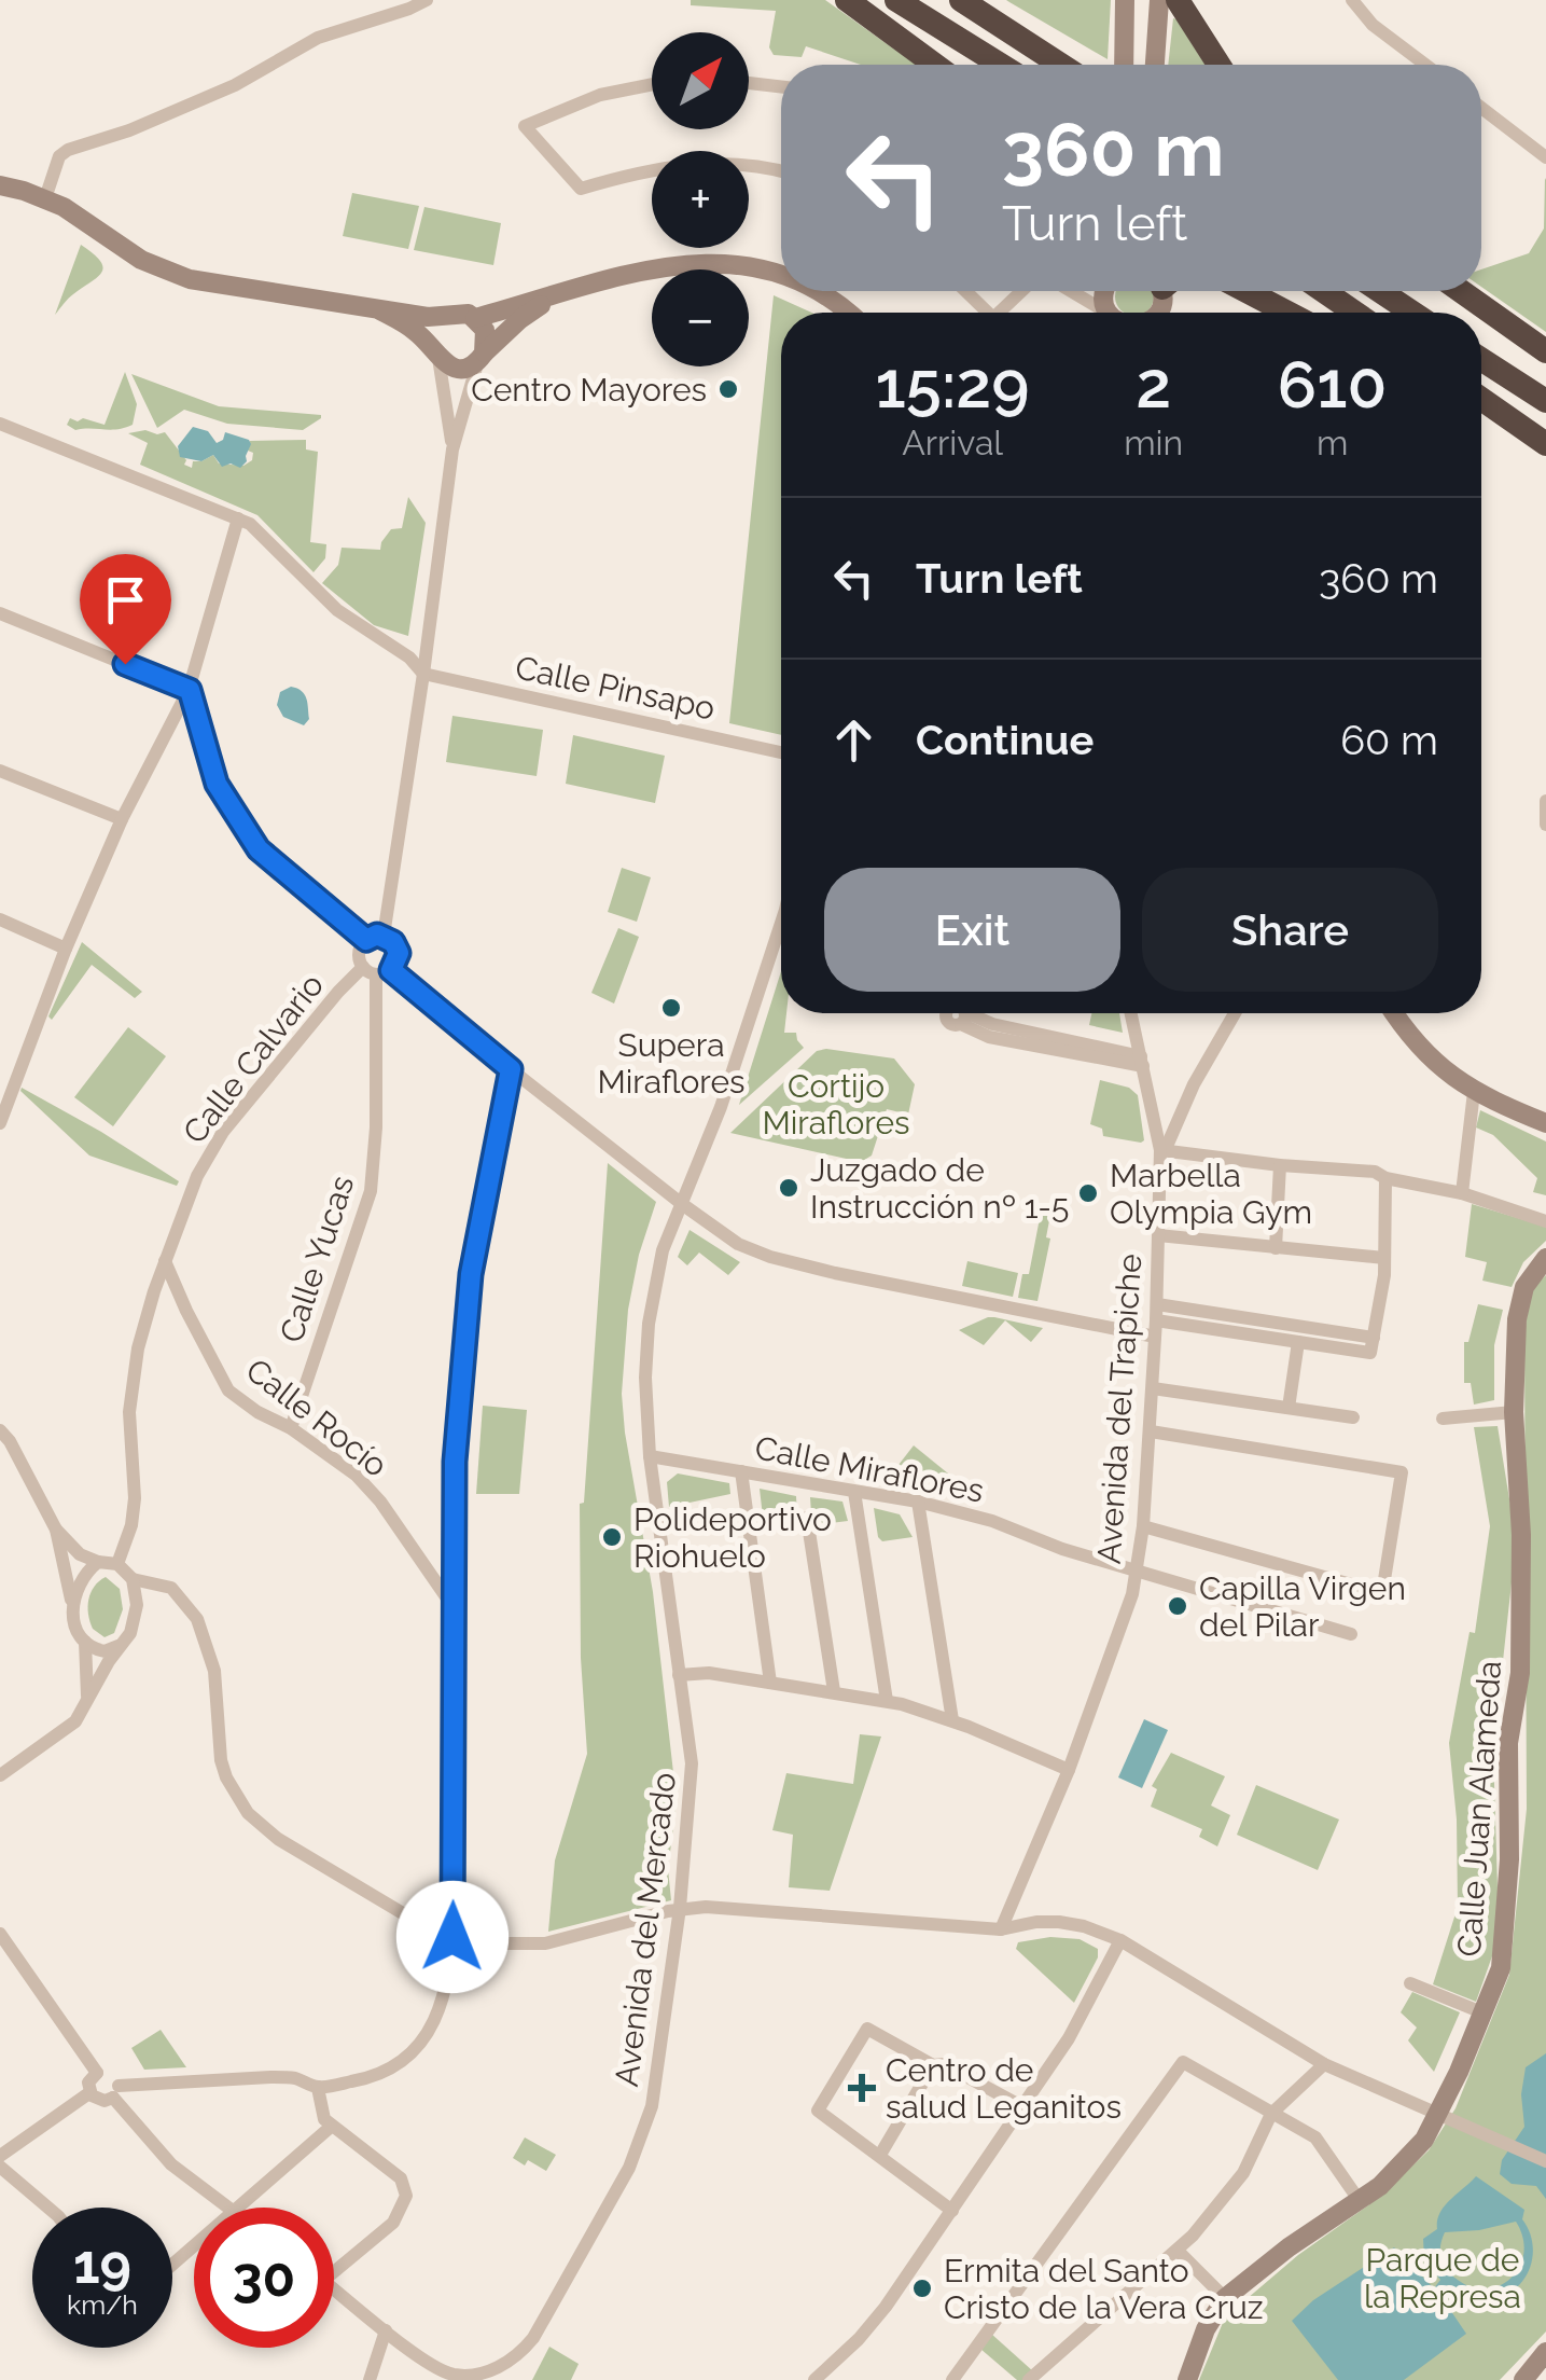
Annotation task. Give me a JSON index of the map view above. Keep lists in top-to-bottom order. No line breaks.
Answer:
{"streets":{"main road":["Calle Juan Alameda"],"street":["Calle Pinsapo","Calle Calvario","Calle Yucas","Avenida del Trapiche","Calle Rocío","Calle Miraflores","Avenida del Mercado"]},"crossings":[["Calle Calvario","Calle Yucas"],["Calle Calvario","Calle Rocío"],["Calle Yucas","Calle Rocío"],["Avenida del Trapiche","Calle Miraflores"],["Calle Miraflores","Avenida del Mercado"]],"parks":["Cortijo Miraflores","Parque de la Represa"],"places":{"other":["Centro Mayores","Supera Miraflores","Juzgado de Instrucción nº 1-5","Marbella Olympia Gym","Polideportivo Riohuelo","Capilla Virgen del Pilar","Ermita del Santo Cristo de la Vera Cruz"],"health":["Centro de salud Leganitos"]},"north":"top right","page":{"map_buttons":["+","−"],"turn":["360 m","Turn left"],"eta":["15:29","Arrival","2","min","610","m"],"list":[{"name":"Turn left","value":"360 m"},{"name":"Continue","value":"60 m"}],"buttons":["Exit","Share"],"speed":"19 km/h","limit":"30"}}
